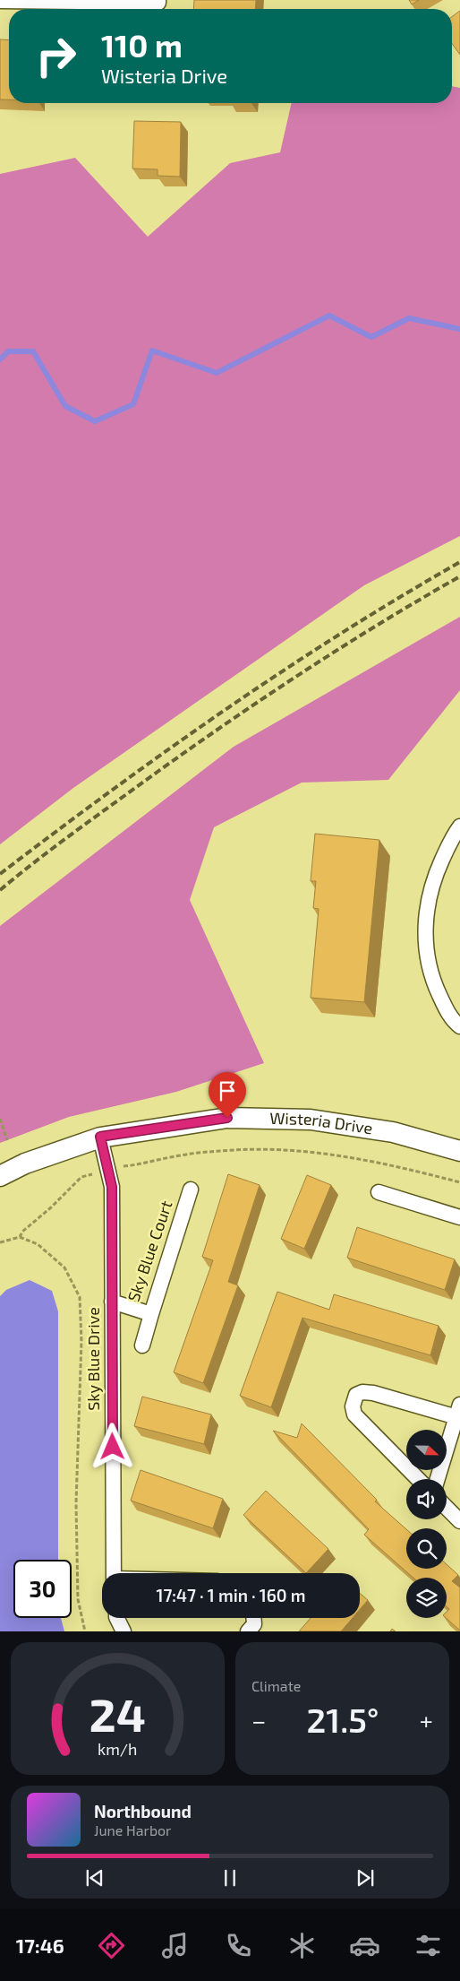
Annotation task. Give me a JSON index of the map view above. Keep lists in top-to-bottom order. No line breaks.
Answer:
{"streets":{"street":["Wisteria Drive","Sky Blue Court","Sky Blue Drive"]},"crossings":[["Wisteria Drive","Sky Blue Drive"],["Sky Blue Court","Sky Blue Drive"]],"north":"right","page":{"turn":["110 m","Wisteria Drive"],"limit":"30","trip":"17:47 · 1 min · 160 m","tile":"Climate","heat":["−","21.5°","+"],"song":["Northbound","June Harbor"],"tabs":"17:46","gauge":["24","km/h"]}}
